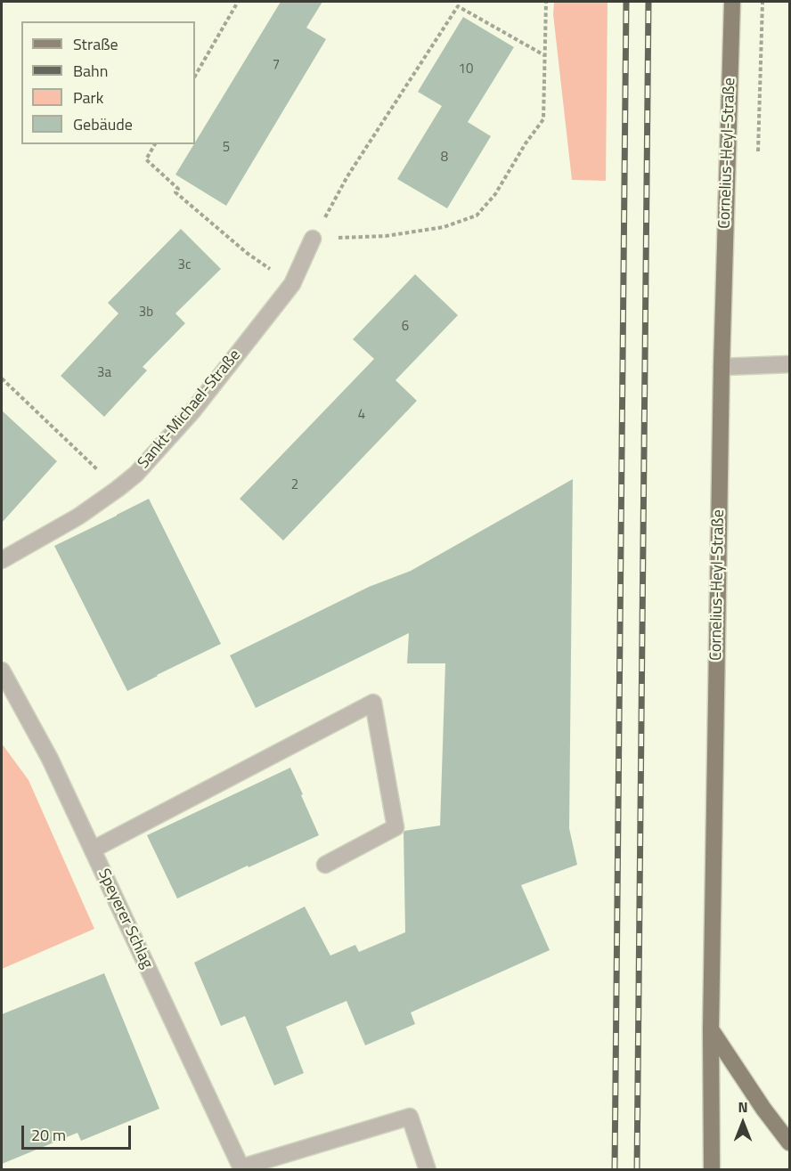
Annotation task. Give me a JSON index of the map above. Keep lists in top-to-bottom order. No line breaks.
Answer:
{"streets":{"main road":["Cornelius-Heyl-Straße"],"street":["Sankt-Michael-Straße","Speyerer Schlag"]},"house_numbers":["7","10","5","8","3c","3b","6","3a","4","2"],"legend":["Straße","Bahn","Park","Gebäude"],"scale_bar":"20 m","north":"top"}
